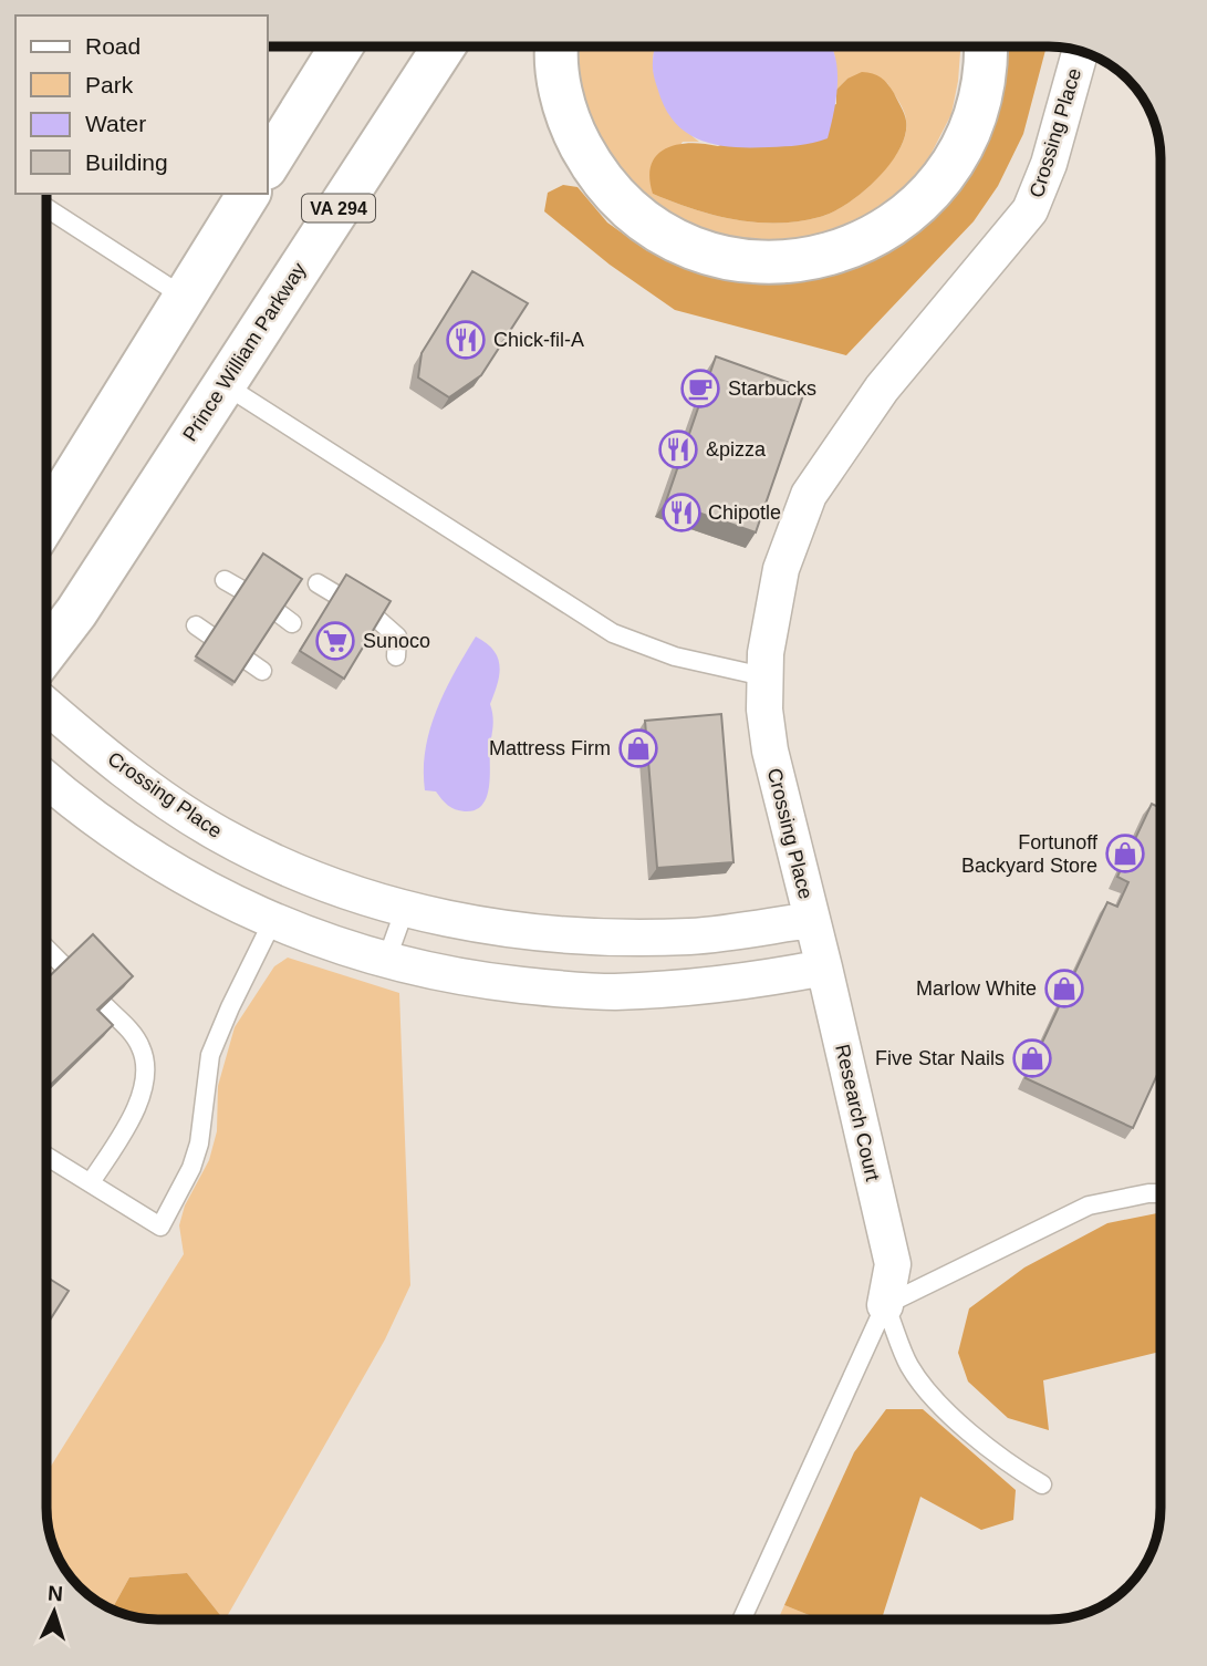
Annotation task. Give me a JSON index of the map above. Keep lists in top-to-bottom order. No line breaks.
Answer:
{"streets":{"highway":["VA 294","Prince William Parkway"],"street":["Crossing Place","Research Court"]},"crossings":[["Crossing Place","Research Court"]],"places":{"restaurant":["Chick-fil-A","&pizza","Chipotle"],"cafe":["Starbucks"],"supermarket":["Sunoco"],"shop":["Mattress Firm","Fortunoff Backyard Store","Marlow White","Five Star Nails"]},"legend":["Road","Park","Water","Building"],"north":"top"}
